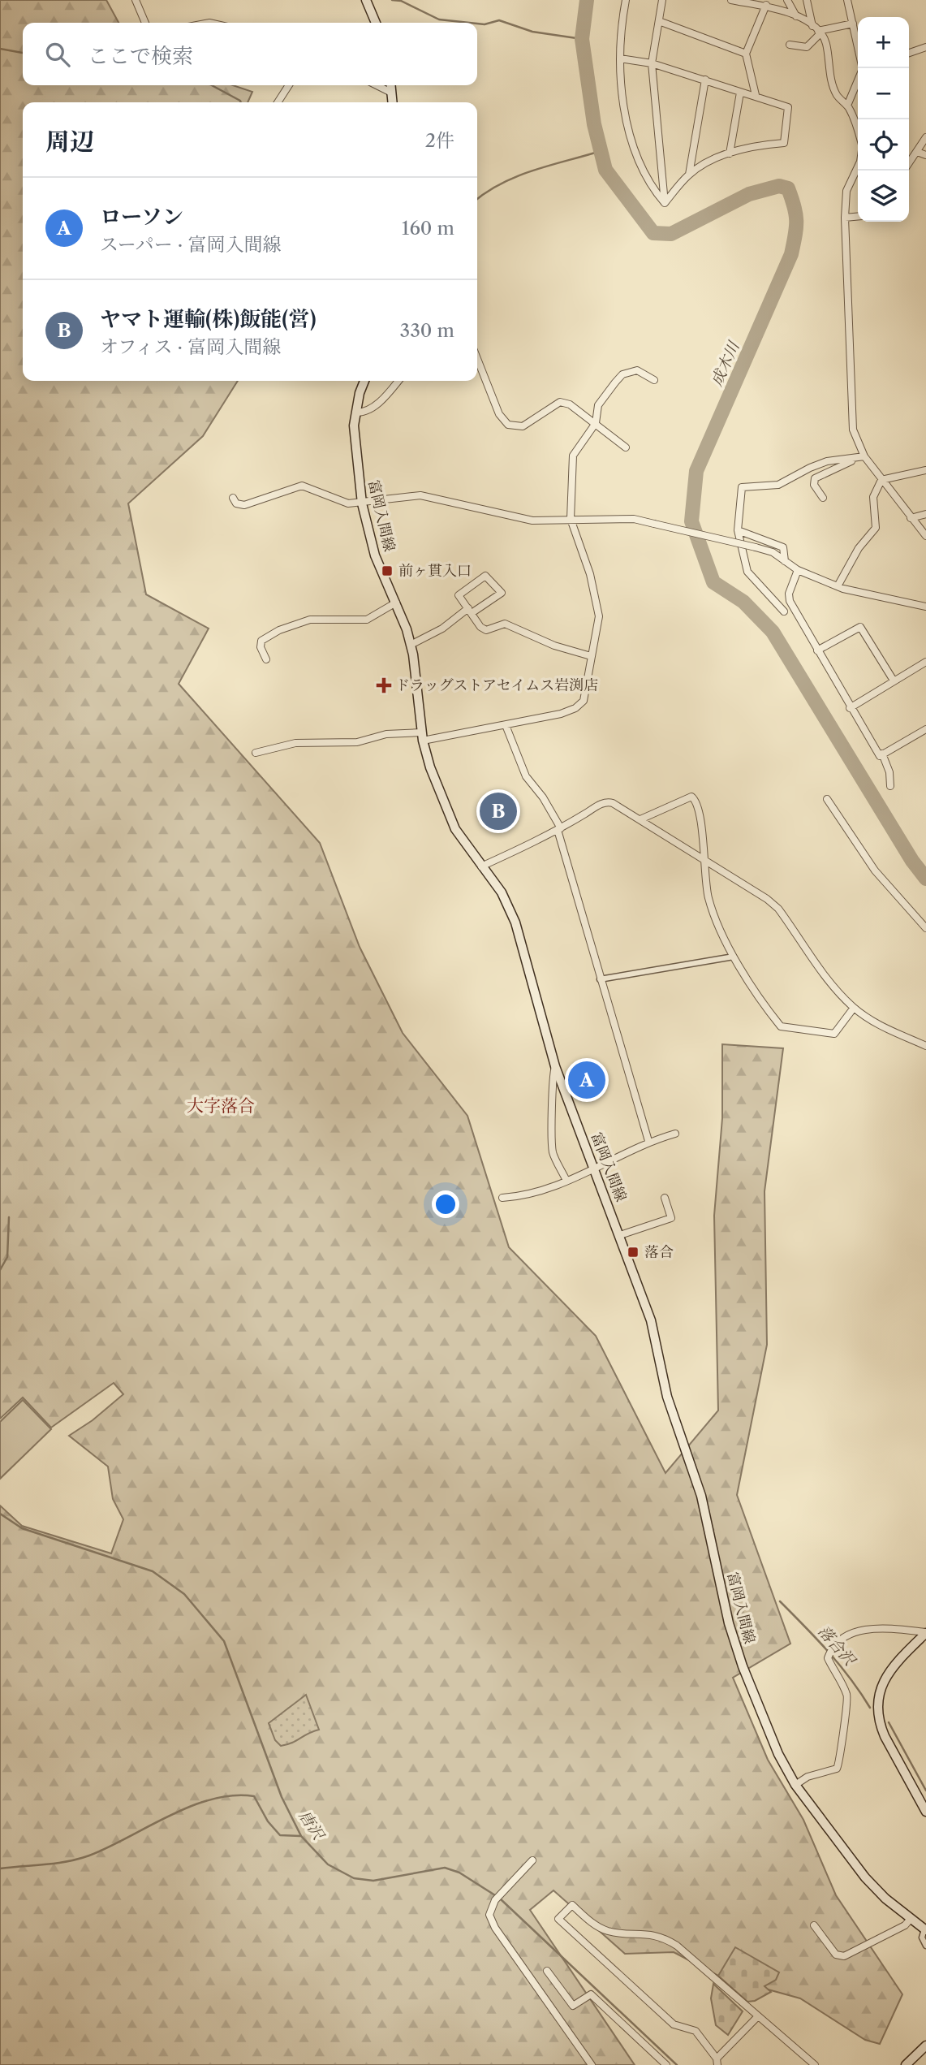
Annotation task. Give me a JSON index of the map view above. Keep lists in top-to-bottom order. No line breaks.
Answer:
{"streets":{"main road":["富岡入間線"]},"districts":["大字落合"],"water":["成木川","落合沢","唐沢"],"places":{"transit":["前ヶ貫入口","落合"],"health":["ドラッグストアセイムス岩渕店"]},"page":{"map_buttons":["+","−"],"search":"ここで検索","heading":["周辺","2件"],"list":[{"mark":"A","name":"ローソン","note":"スーパー · 富岡入間線","value":"160 m"},{"mark":"B","name":"ヤマト運輸(株)飯能(営)","note":"オフィス · 富岡入間線","value":"330 m"}],"pins":["B","A"]}}
